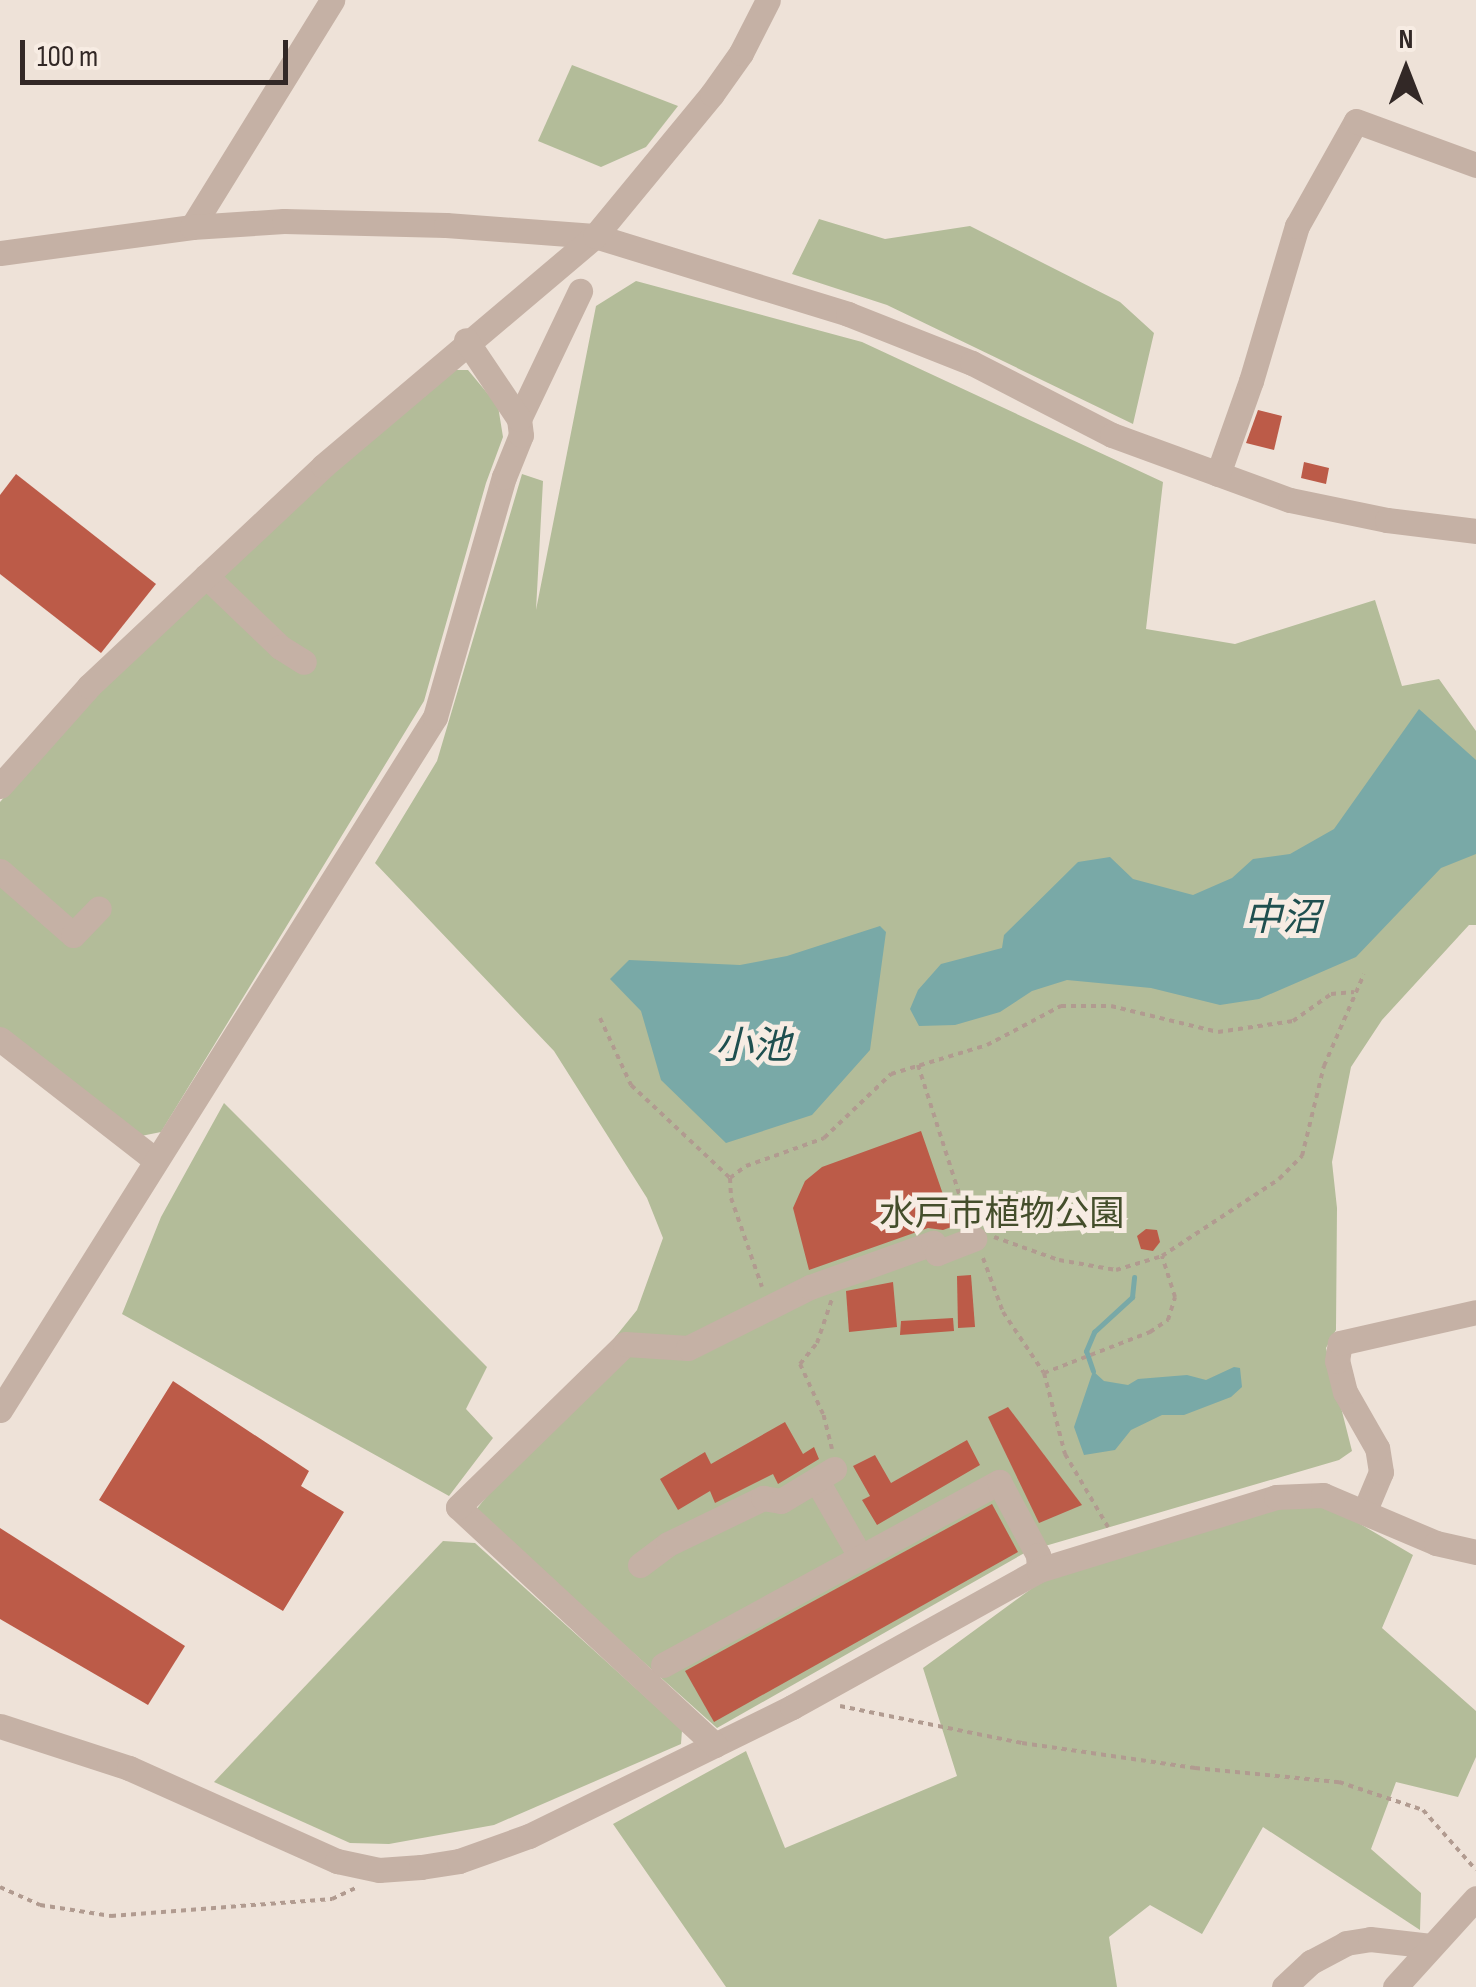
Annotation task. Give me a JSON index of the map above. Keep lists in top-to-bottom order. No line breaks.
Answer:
{"water":["中沼","小池"],"parks":["水戸市植物公園"],"scale_bar":"100 m","north":"top"}
